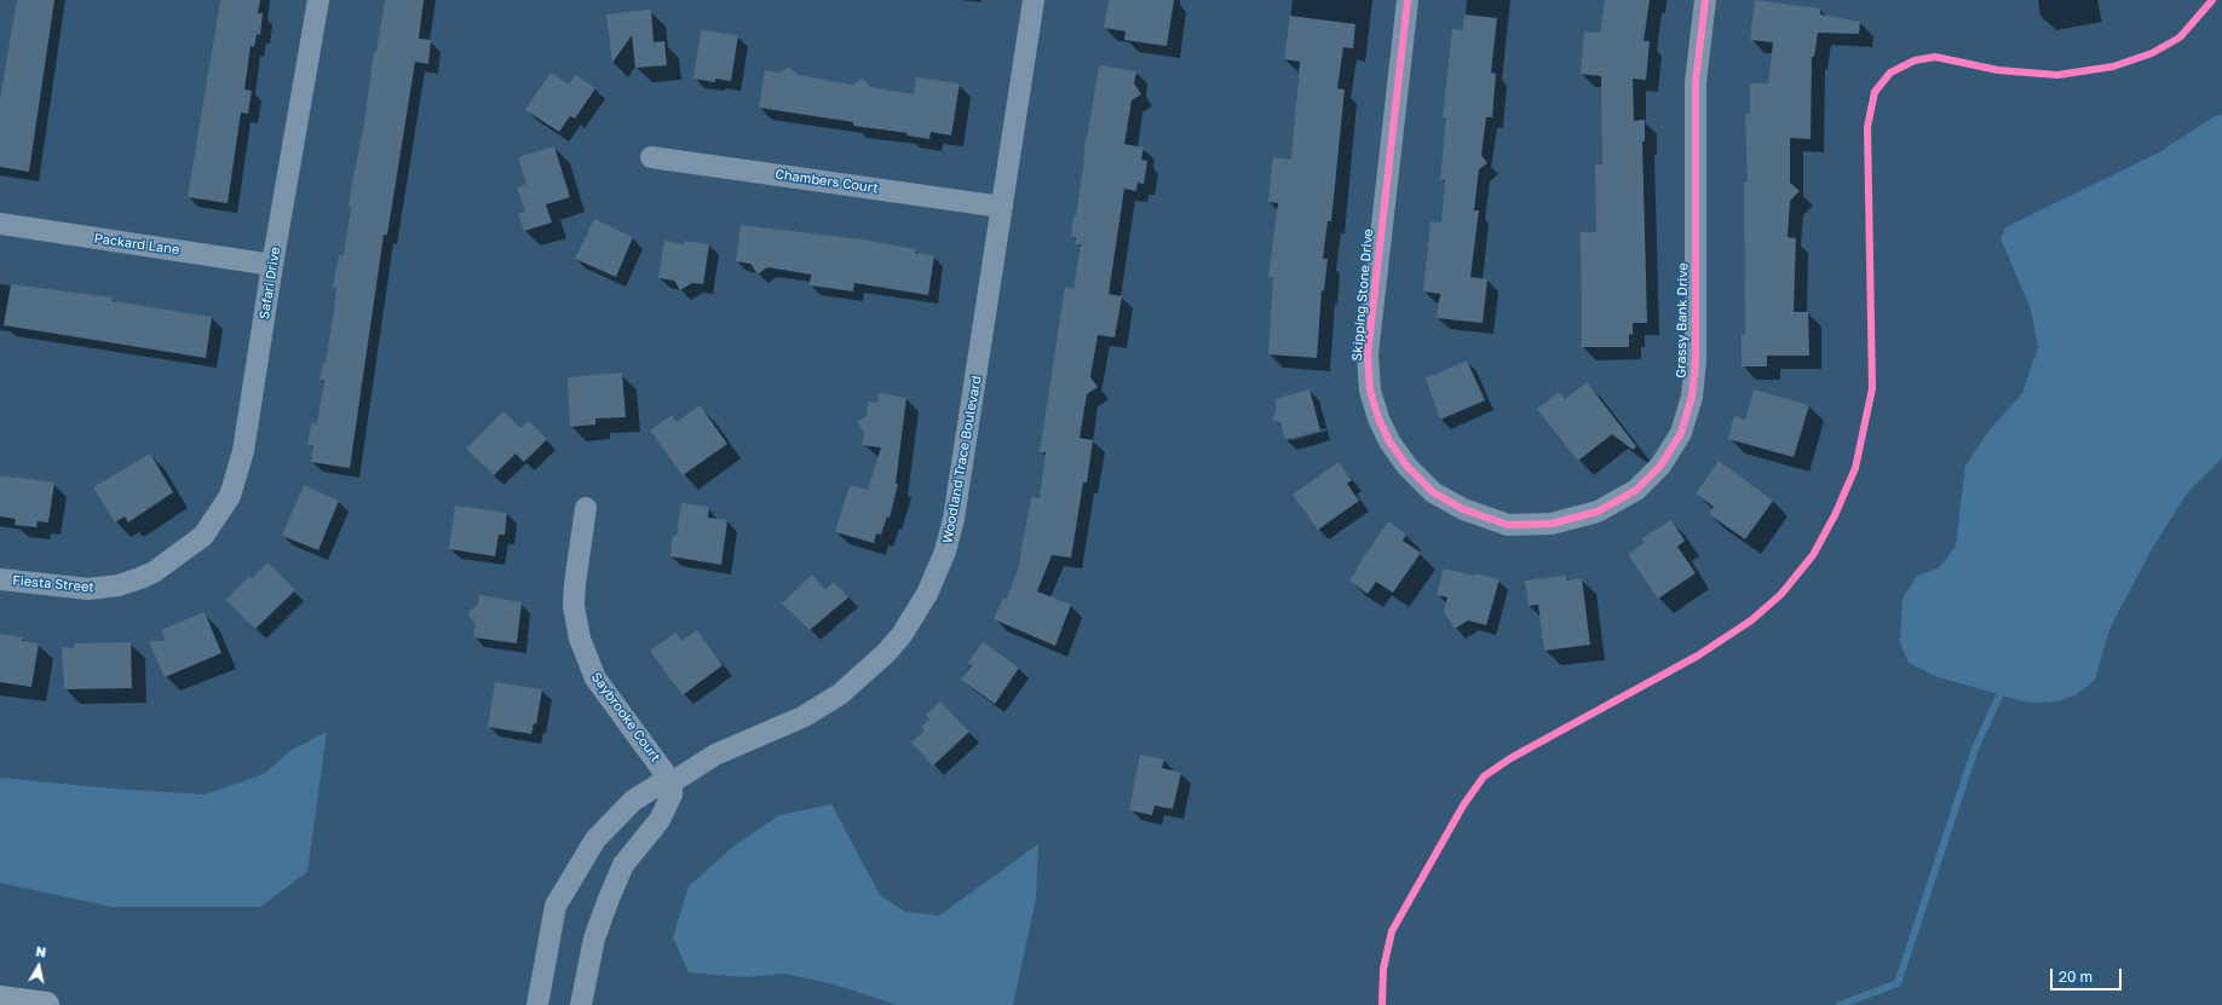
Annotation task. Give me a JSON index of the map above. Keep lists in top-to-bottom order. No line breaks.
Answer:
{"streets":{"street":["Chambers Court","Packard Lane","Safari Drive","Skipping Stone Drive","Grassy Bank Drive","Woodland Trace Boulevard","Fiesta Street","Saybrooke Court"]},"crossings":[["Chambers Court","Woodland Trace Boulevard"],["Packard Lane","Safari Drive"],["Safari Drive","Fiesta Street"],["Skipping Stone Drive","Grassy Bank Drive"],["Woodland Trace Boulevard","Saybrooke Court"]],"scale_bar":"20 m","north":"top"}
